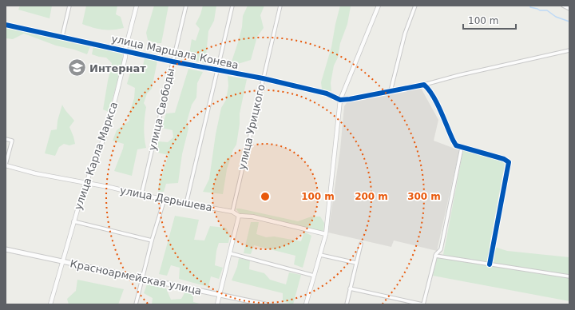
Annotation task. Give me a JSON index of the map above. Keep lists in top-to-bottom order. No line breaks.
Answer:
{"streets":{"main road":["Красноармейская улица"],"street":["улица Маршала Конева","улица Свободы","улица Урицкого","улица Карла Маркса","улица Дерышева"]},"crossings":[["улица Маршала Конева","улица Свободы"],["улица Маршала Конева","улица Урицкого"],["улица Маршала Конева","улица Карла Маркса"],["улица Свободы","улица Дерышева"],["улица Урицкого","улица Дерышева"],["улица Карла Маркса","улица Дерышева"],["улица Карла Маркса","Красноармейская улица"]],"places":{"school or university":["Интернат"]},"scale_bar":"100 m","rings":["100 m","200 m","300 m"]}
